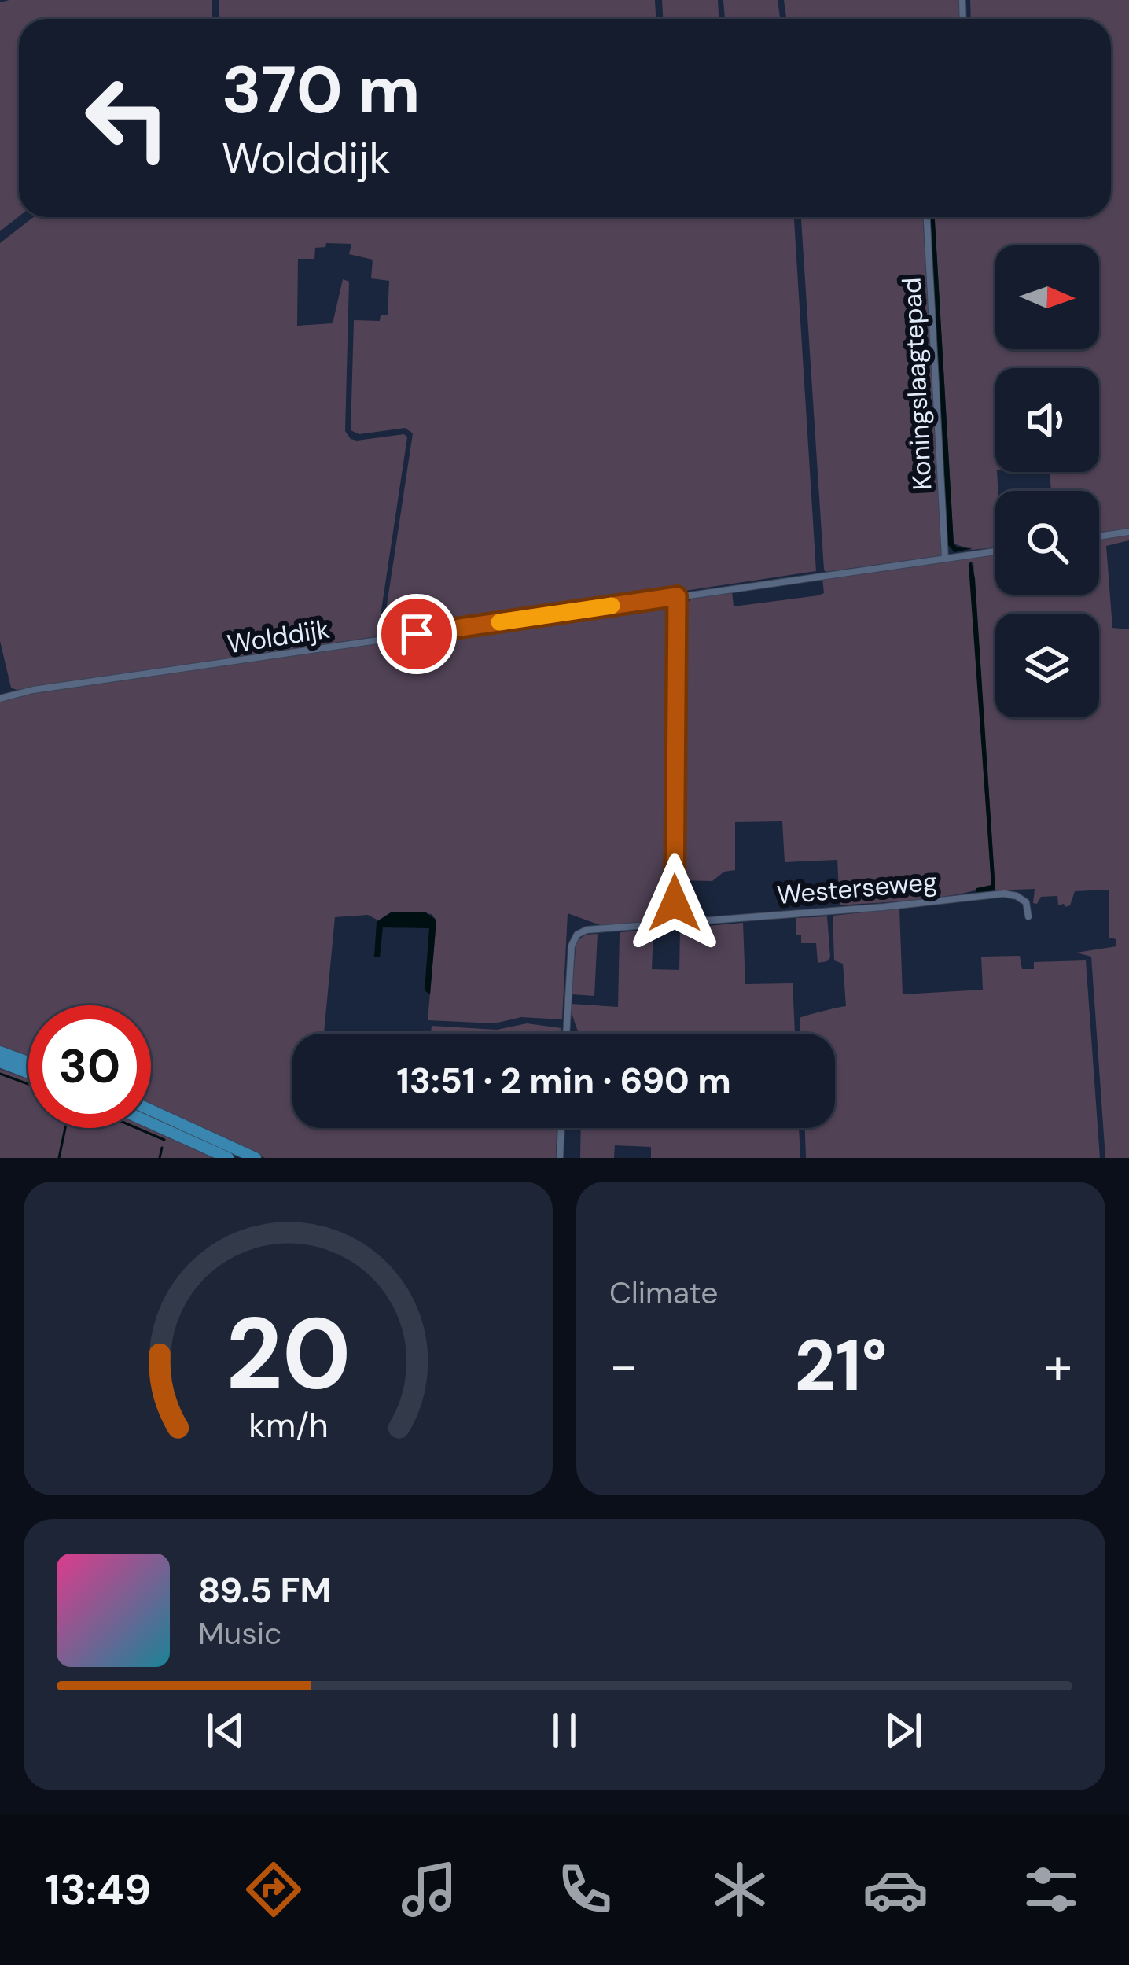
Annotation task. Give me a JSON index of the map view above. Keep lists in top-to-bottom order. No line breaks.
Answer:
{"streets":{"street":["Koningslaagtepad","Wolddijk","Westerseweg"]},"crossings":[["Koningslaagtepad","Wolddijk"]],"north":"right","page":{"turn":["370 m","Wolddijk"],"limit":"30","trip":"13:51 · 2 min · 690 m","tile":"Climate","heat":["−","21°","+"],"song":["89.5 FM","Music"],"tabs":"13:49","gauge":["20","km/h"]}}
